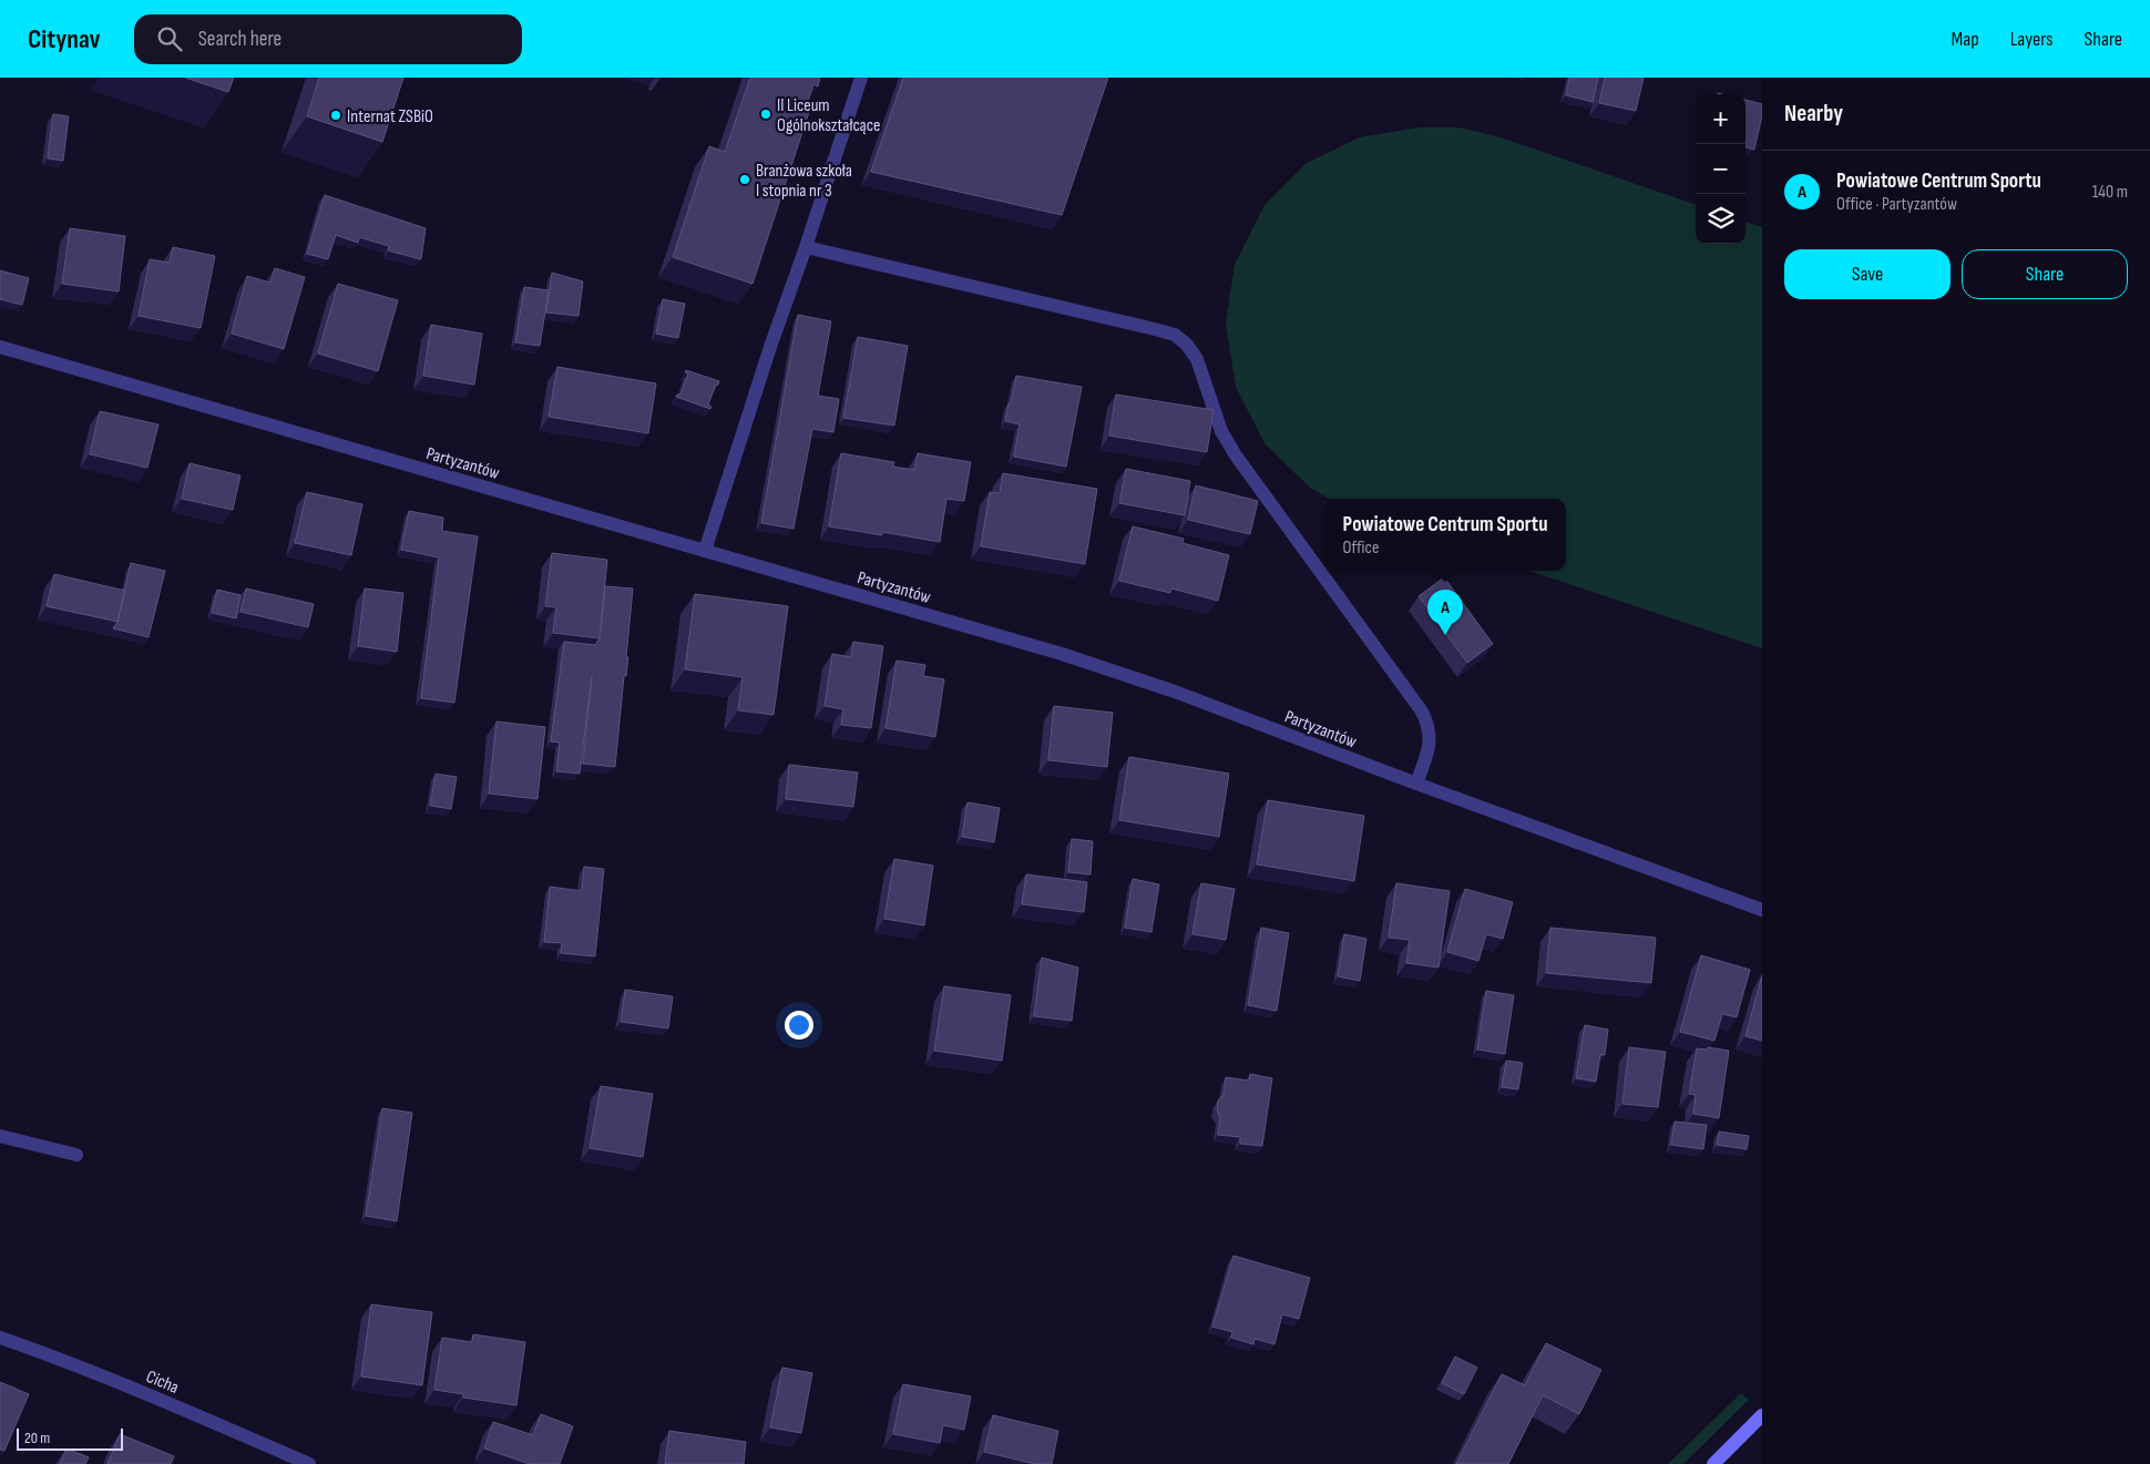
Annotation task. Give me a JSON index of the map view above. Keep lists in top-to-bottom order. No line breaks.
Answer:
{"streets":{"street":["Partyzantów","Cicha"]},"places":["II Liceum Ogólnokształcące","Internat ZSBiO","Branżowa szkoła I stopnia nr 3"],"scale_bar":"20 m","page":{"header":"Citynav","search":"Search here","nav":["Map","Layers","Share"],"heading":"Nearby","map_buttons":["+","−"],"list":[{"mark":"A","name":"Powiatowe Centrum Sportu","note":"Office · Partyzantów","value":"140 m"}],"buttons":["Save","Share"],"popup":["Powiatowe Centrum Sportu","Office"],"pins":"A","scale":"20 m"}}
